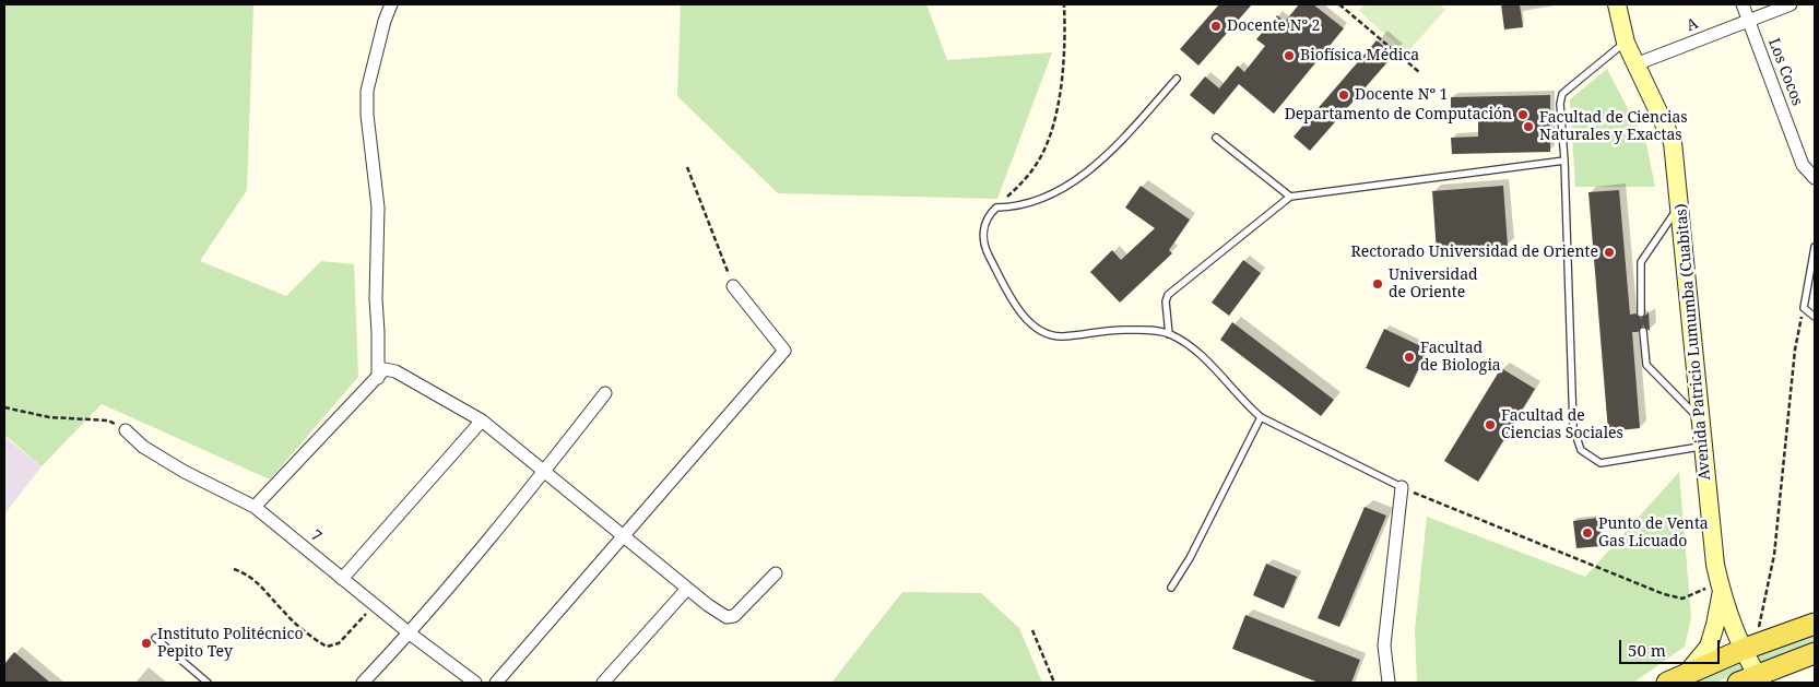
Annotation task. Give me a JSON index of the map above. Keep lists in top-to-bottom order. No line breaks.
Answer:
{"streets":{"main road":["Avenida Patricio Lumumba (Cuabitas)"],"street":["A","Los Cocos","7"]},"crossings":[["A","Los Cocos"],["A","Avenida Patricio Lumumba (Cuabitas)"]],"places":["Docente Nº 2","Biofísica Médica","Docente Nº 1","Departamento de Computación","Facultad de Ciencias Naturales y Exactas","Rectorado Universidad de Oriente","Universidad de Oriente","Facultad de Biologia","Facultad de Ciencias Sociales","Punto de Venta Gas Licuado","Instituto Politécnico Pepito Tey"],"scale_bar":"50 m"}
